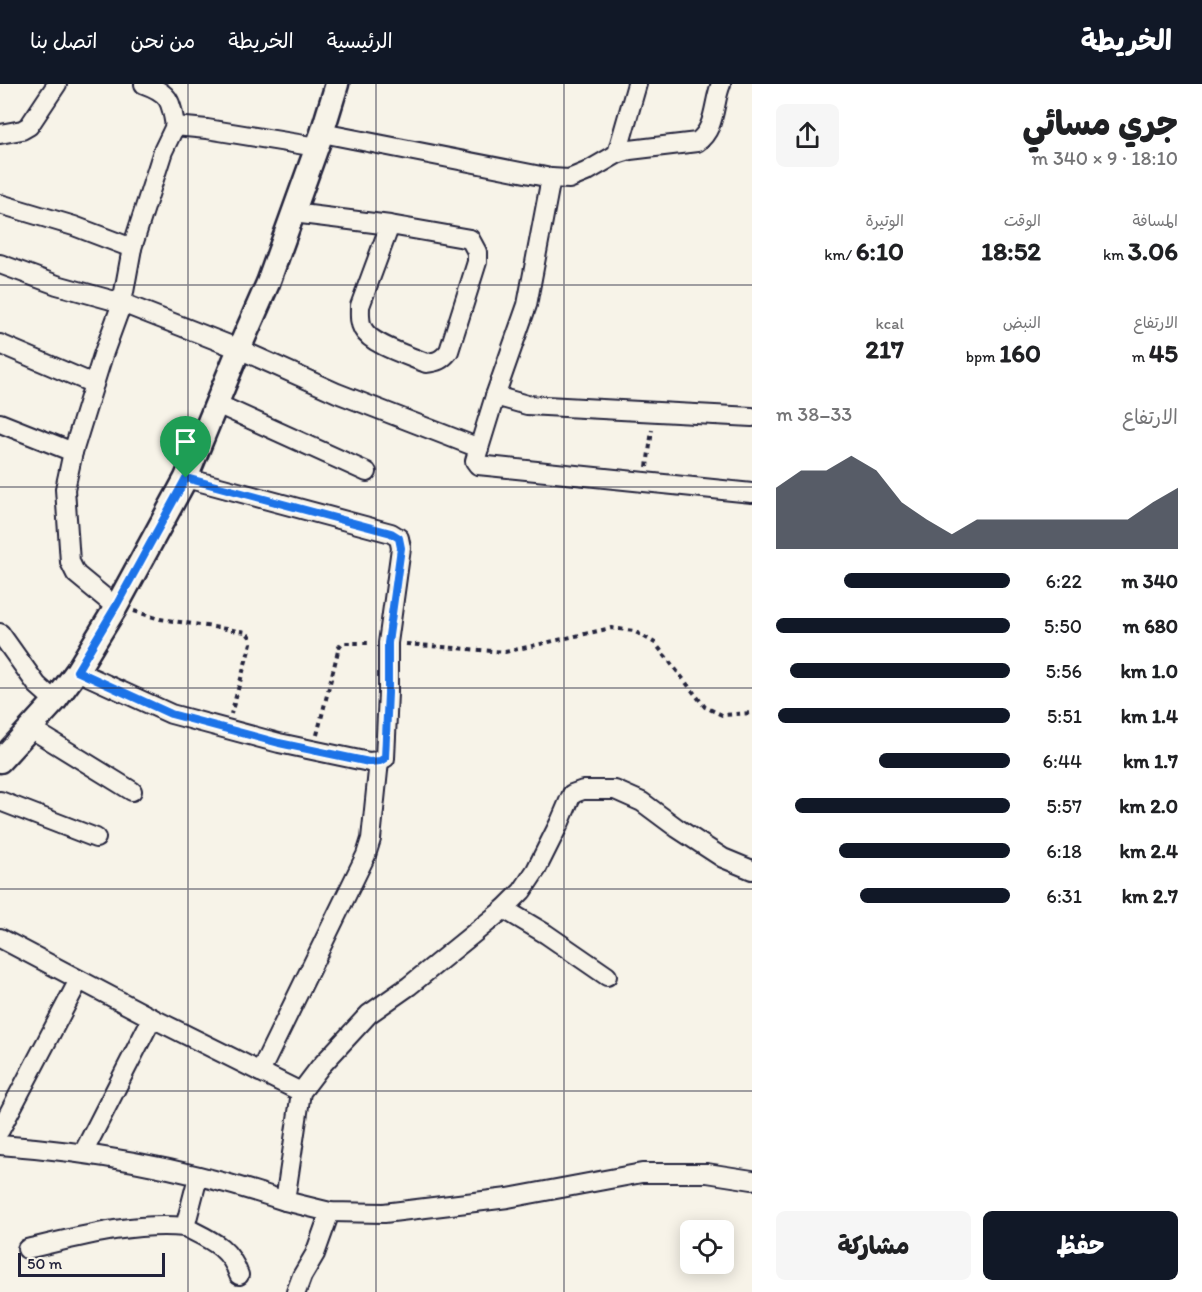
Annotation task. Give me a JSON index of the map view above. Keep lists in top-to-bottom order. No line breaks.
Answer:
{"scale_bar":"50 m","page":{"header":"الخريطة","nav":["الرئيسية","الخريطة","من نحن","اتصل بنا"],"heading":["جري مسائي","18:10 · 9 × 340 m"],"stats":[["المسافة","3.06 km"],["الوقت","18:52"],["الوتيرة","6:10 /km"],["الارتفاع","45 m"],["النبض","160 bpm"],["kcal","217"]],"chart":["الارتفاع","33–38 m"],"list":[{"name":"340 m","note":"6:22"},{"name":"680 m","note":"5:50"},{"name":"1.0 km","note":"5:56"},{"name":"1.4 km","note":"5:51"},{"name":"1.7 km","note":"6:44"},{"name":"2.0 km","note":"5:57"},{"name":"2.4 km","note":"6:18"},{"name":"2.7 km","note":"6:31"}],"buttons":["حفظ","مشاركة"],"scale":"50 m"}}
